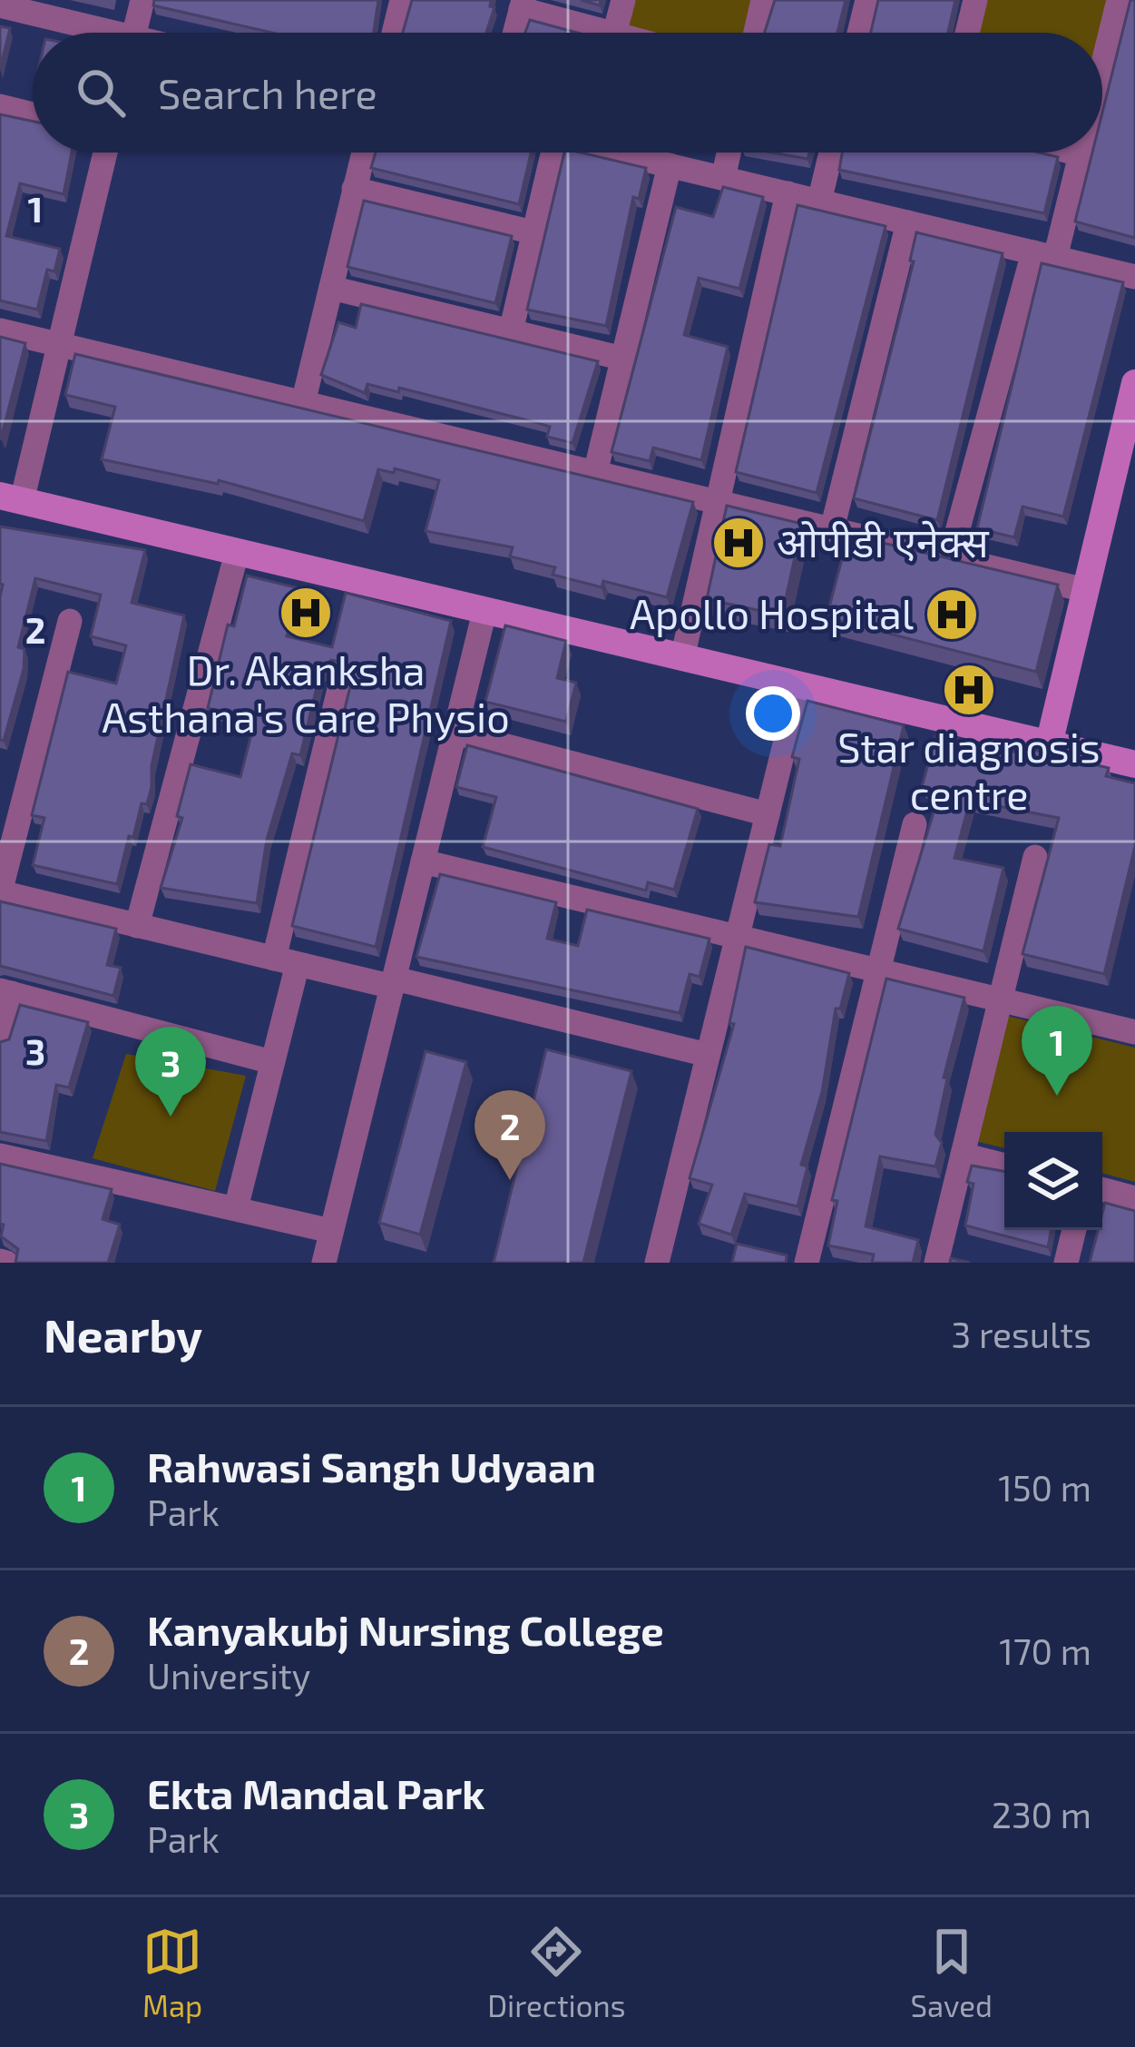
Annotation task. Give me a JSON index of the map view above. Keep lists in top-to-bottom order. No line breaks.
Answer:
{"places":{"hospital":["ओपीडी एनेक्स","Dr. Akanksha Asthana's Care Physio","Apollo Hospital","Star diagnosis centre"]},"page":{"search":"Search here","pins":["1","3","2"],"heading":["Nearby","3 results"],"list":[{"mark":"1","name":"Rahwasi Sangh Udyaan","note":"Park","value":"150 m"},{"mark":"2","name":"Kanyakubj Nursing College","note":"University","value":"170 m"},{"mark":"3","name":"Ekta Mandal Park","note":"Park","value":"230 m"}],"nav":["Map","Directions","Saved"]},"grid":{"rows":["1","2","3"]}}
